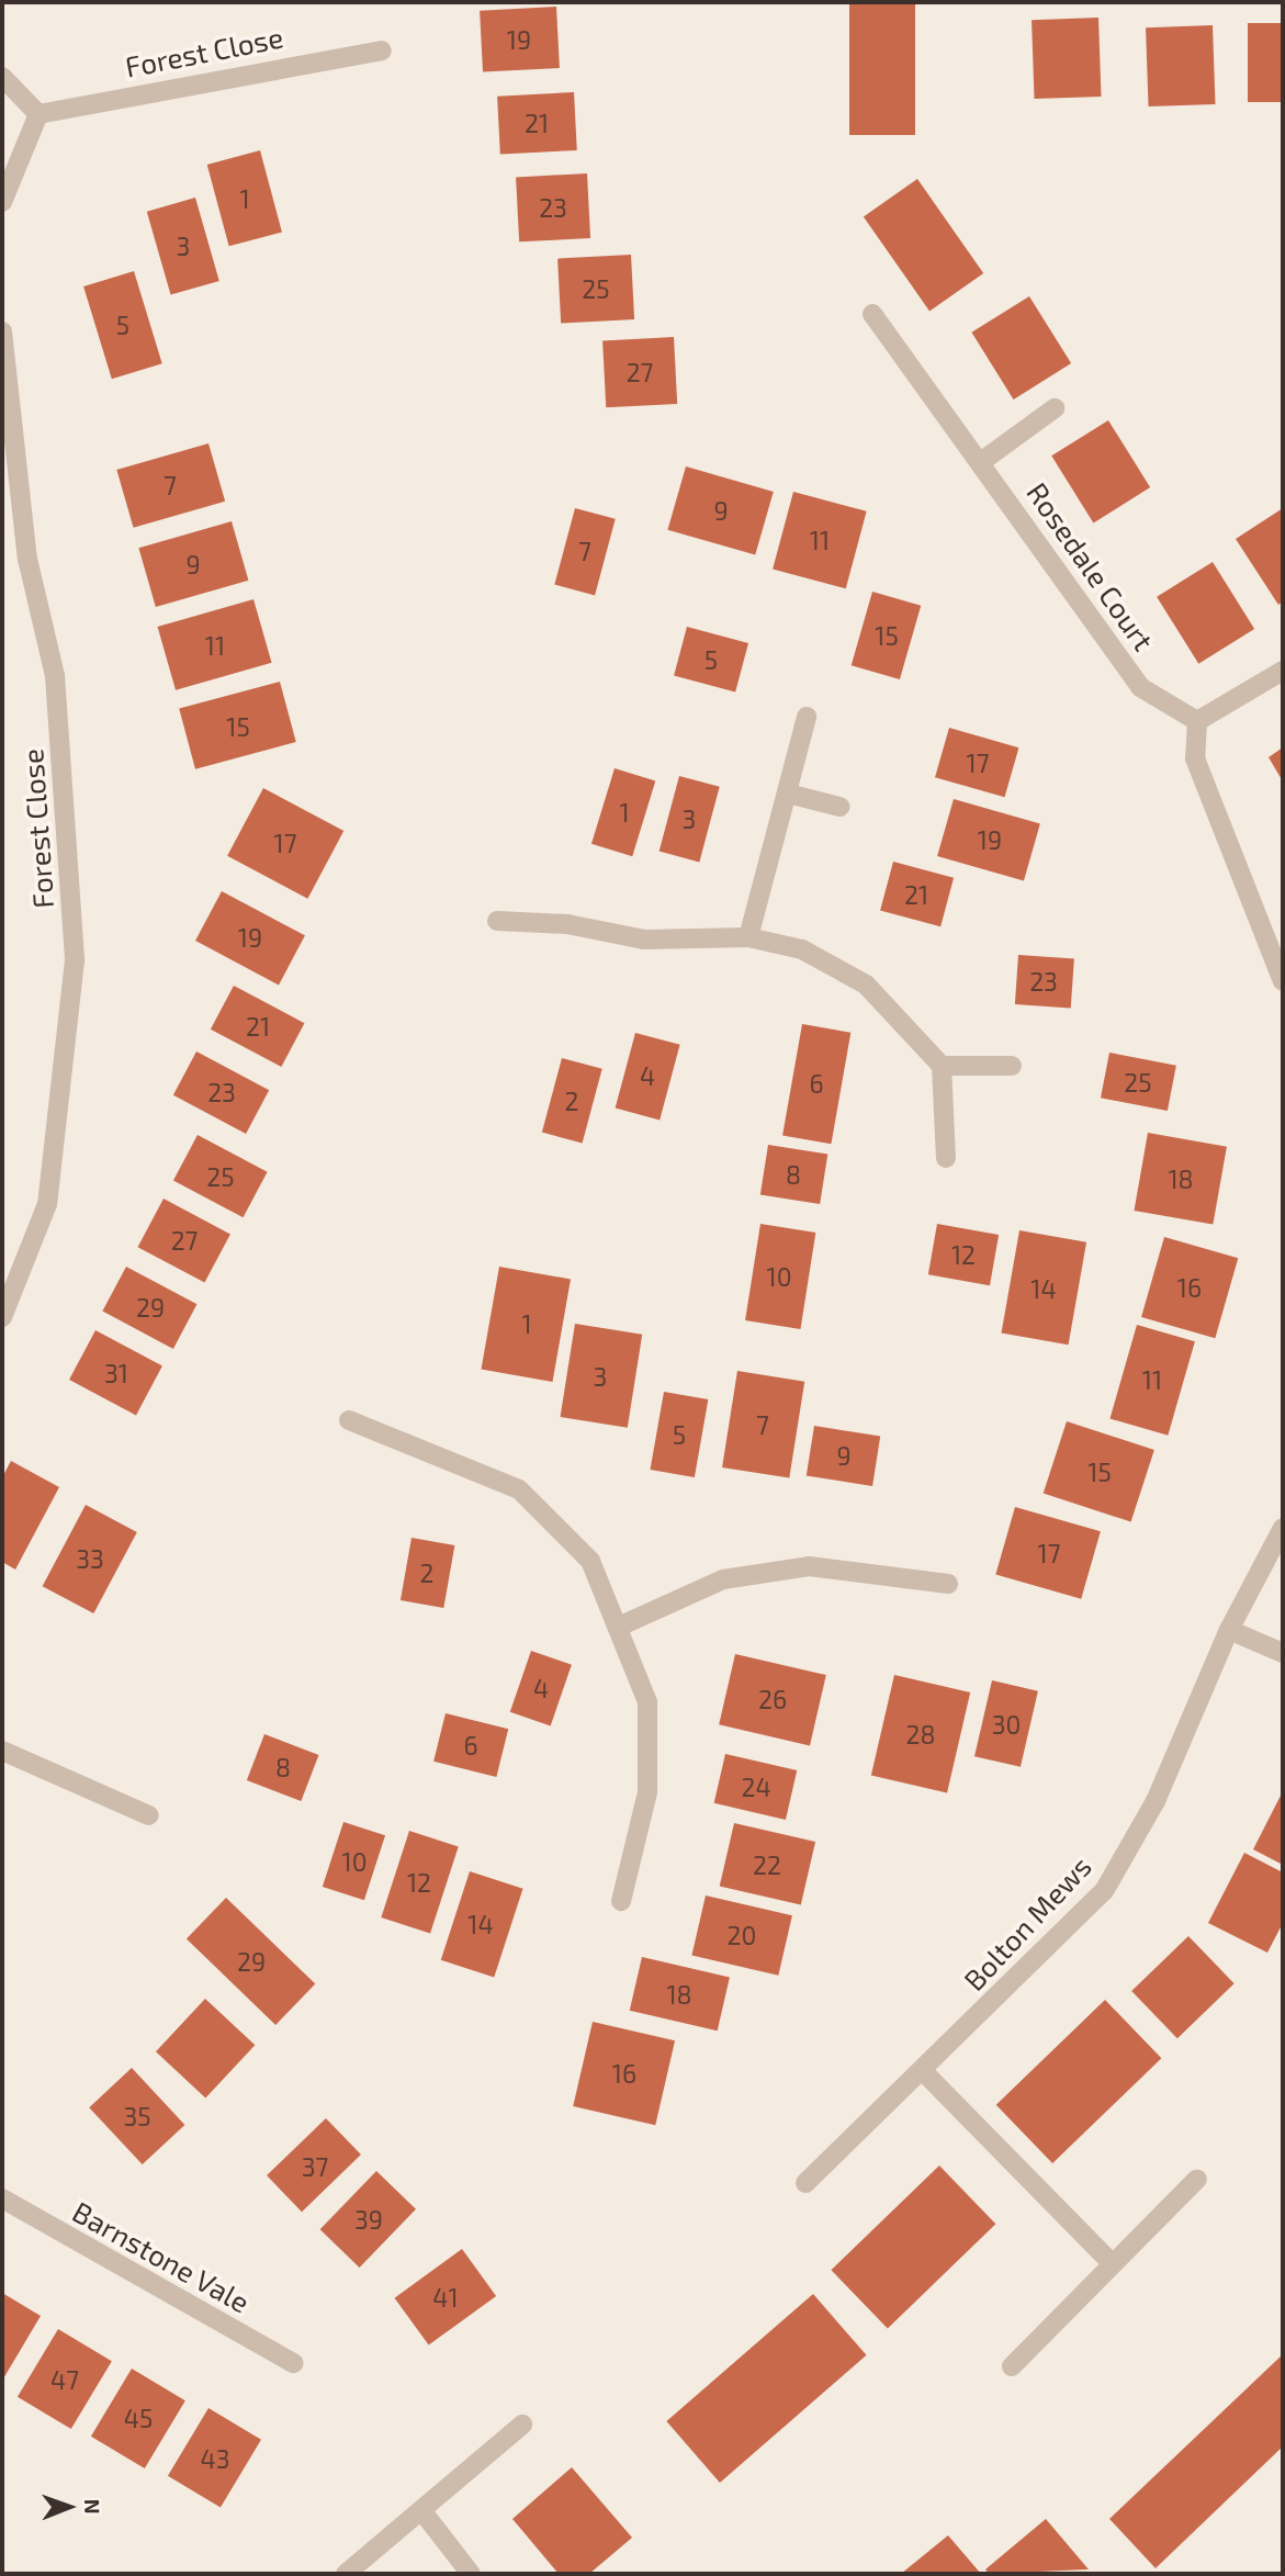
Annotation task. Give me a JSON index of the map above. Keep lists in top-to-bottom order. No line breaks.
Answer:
{"streets":{"street":["Forest Close","Rosedale Court","Bolton Mews","Barnstone Vale"]},"house_numbers":["19","21","1","23","3","25","5","27","7","9","11","7","9","15","11","5","15","17","1","3","19","17","21","19","23","21","4","25","6","23","2","8","25","18","27","12","10","16","14","29","1","31","3","11","7","5","9","15","17","33","2","4","26","30","28","6","8","24","10","22","12","14","20","29","18","16","35","37","39","41","47","45","43"],"north":"right"}
